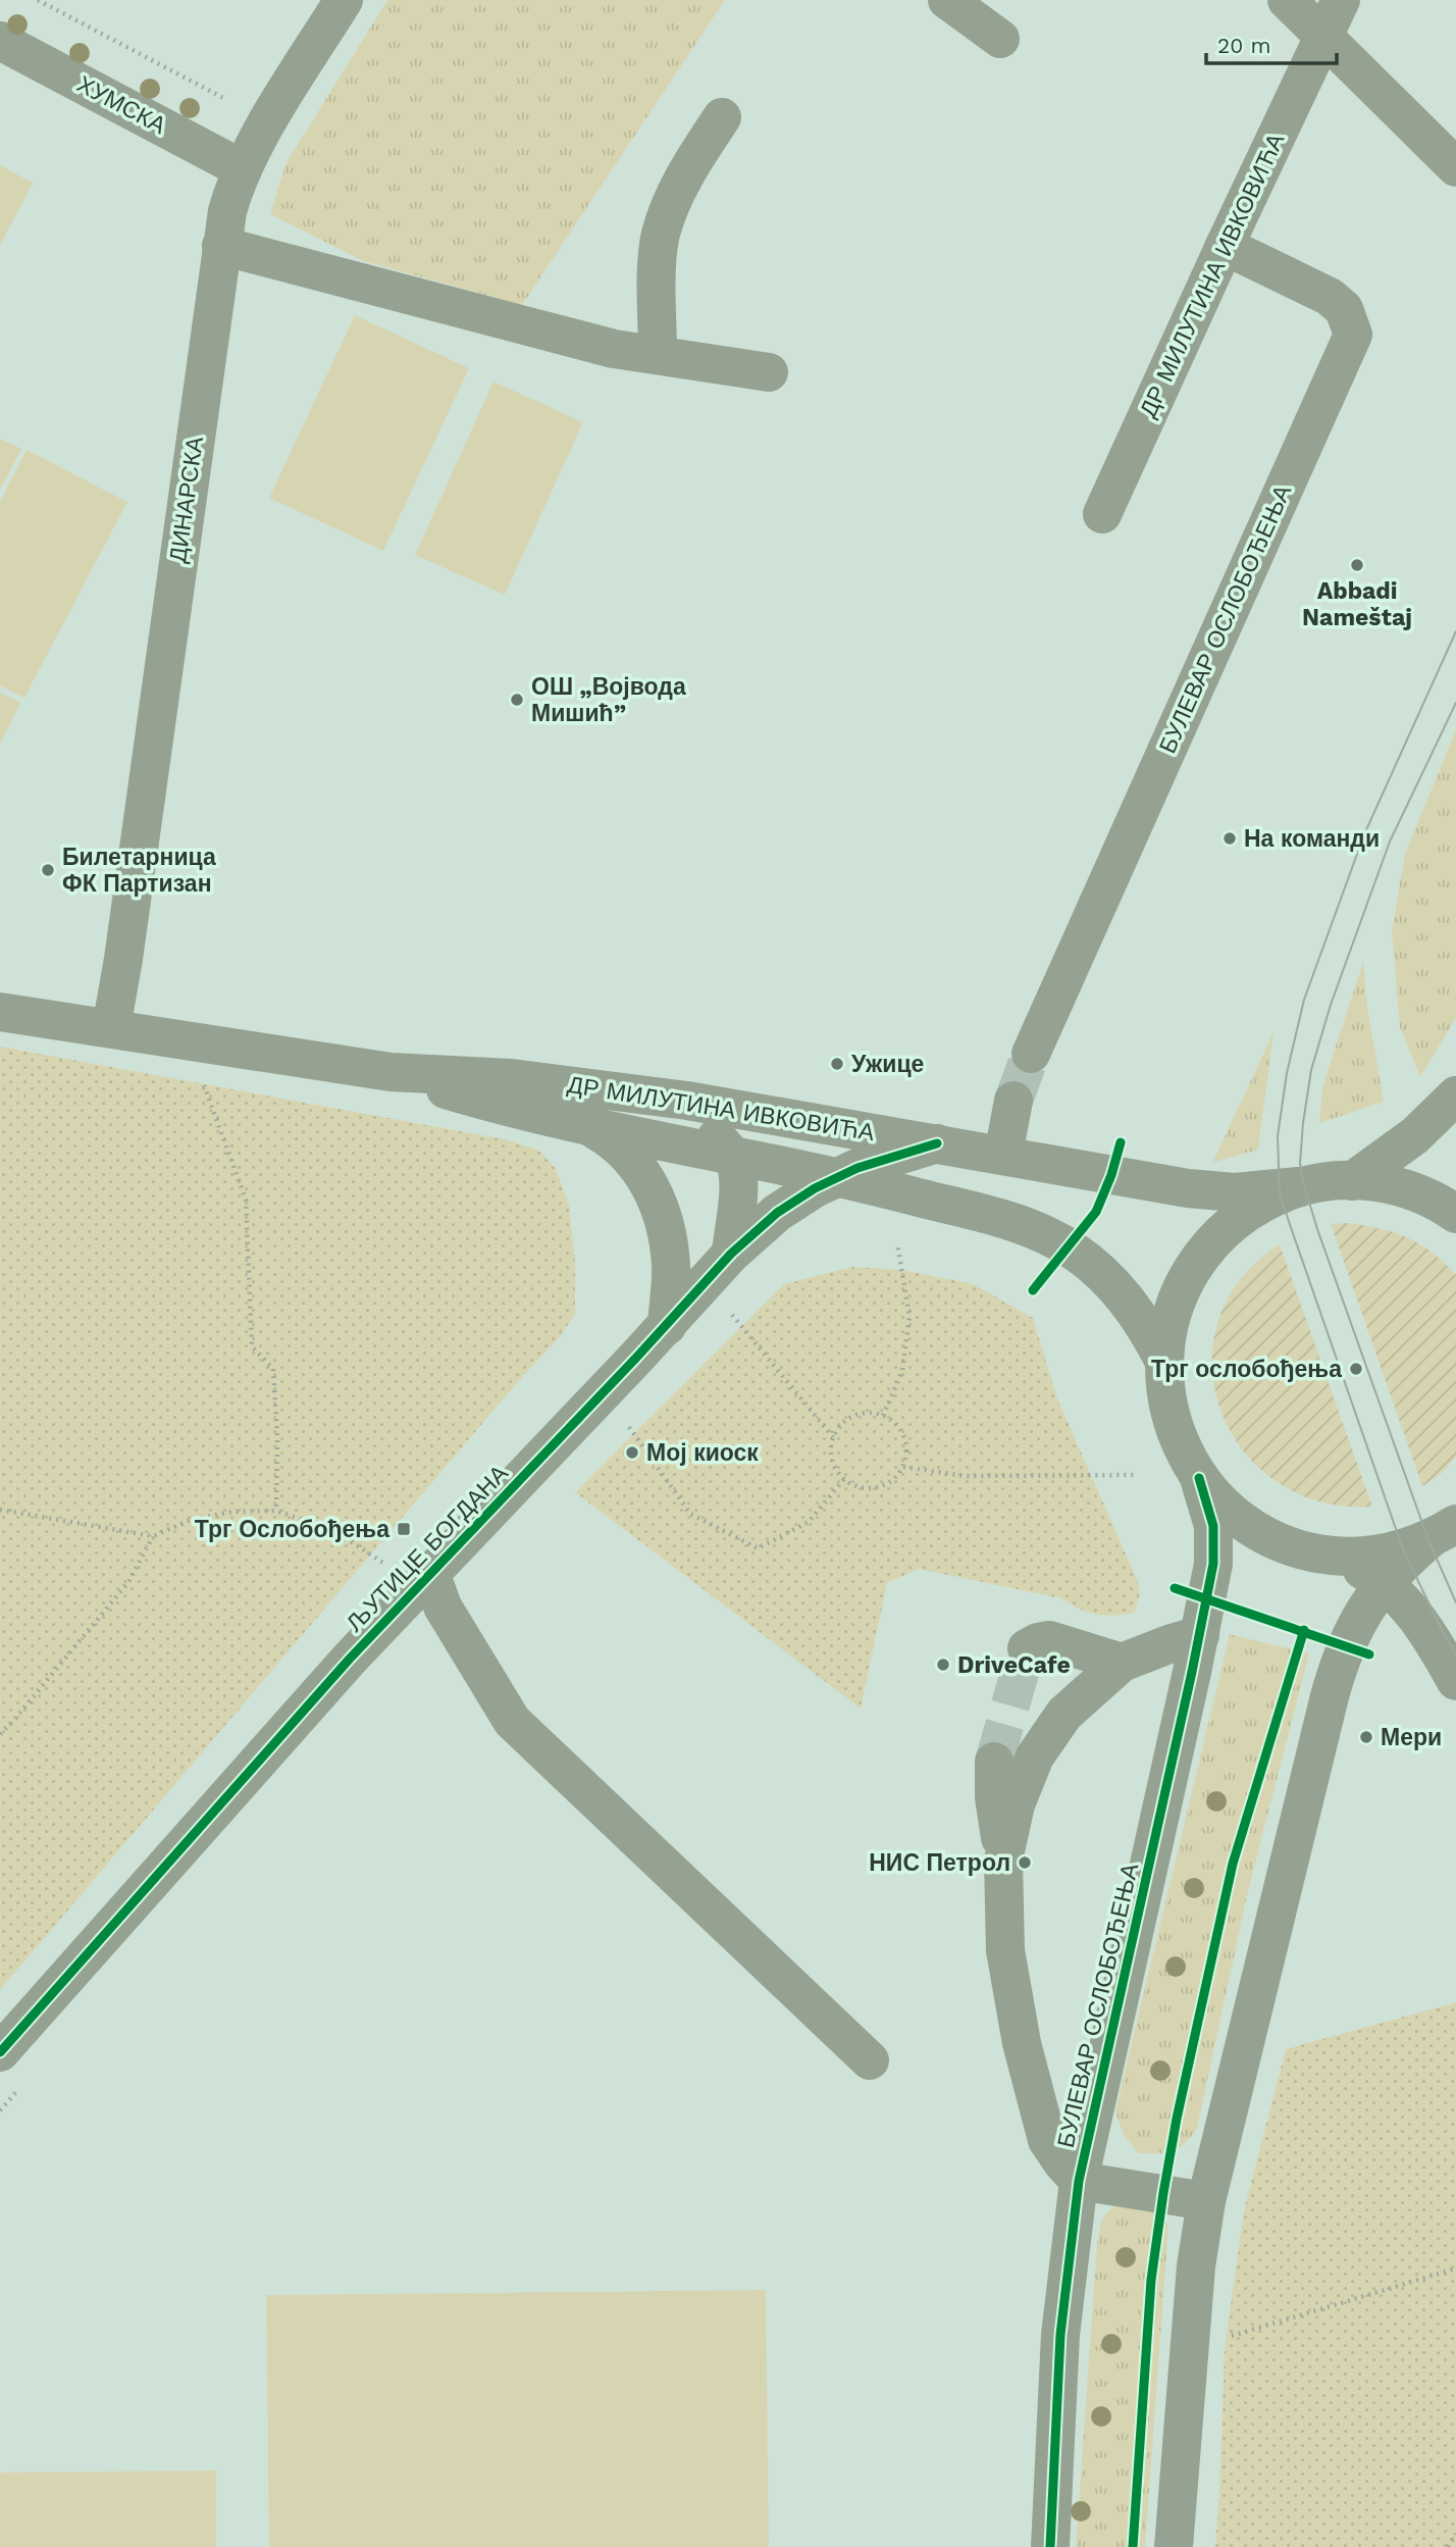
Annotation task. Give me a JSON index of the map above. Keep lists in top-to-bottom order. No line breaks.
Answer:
{"streets":{"main road":["БУЛЕВАР ОСЛОБОЂЕЊА"],"street":["ХУМСКА","ДР МИЛУТИНА ИВКОВИЋА","ДИНАРСКА","ЉУТИЦЕ БОГДАНА"]},"crossings":[["ХУМСКА","ДИНАРСКА"],["ДР МИЛУТИНА ИВКОВИЋА","ДИНАРСКА"],["ДР МИЛУТИНА ИВКОВИЋА","БУЛЕВАР ОСЛОБОЂЕЊА"],["ДР МИЛУТИНА ИВКОВИЋА","ЉУТИЦЕ БОГДАНА"]],"places":{"other":["Abbadi Nameštaj","ОШ „Војвода Мишић”","На команди","Билетарница ФК Партизан","Ужице","Трг ослобођења","Мој киоск","DriveCafe","Мери","НИС Петрол"],"transit":["Трг Ослобођења"]},"scale_bar":"20 m"}
